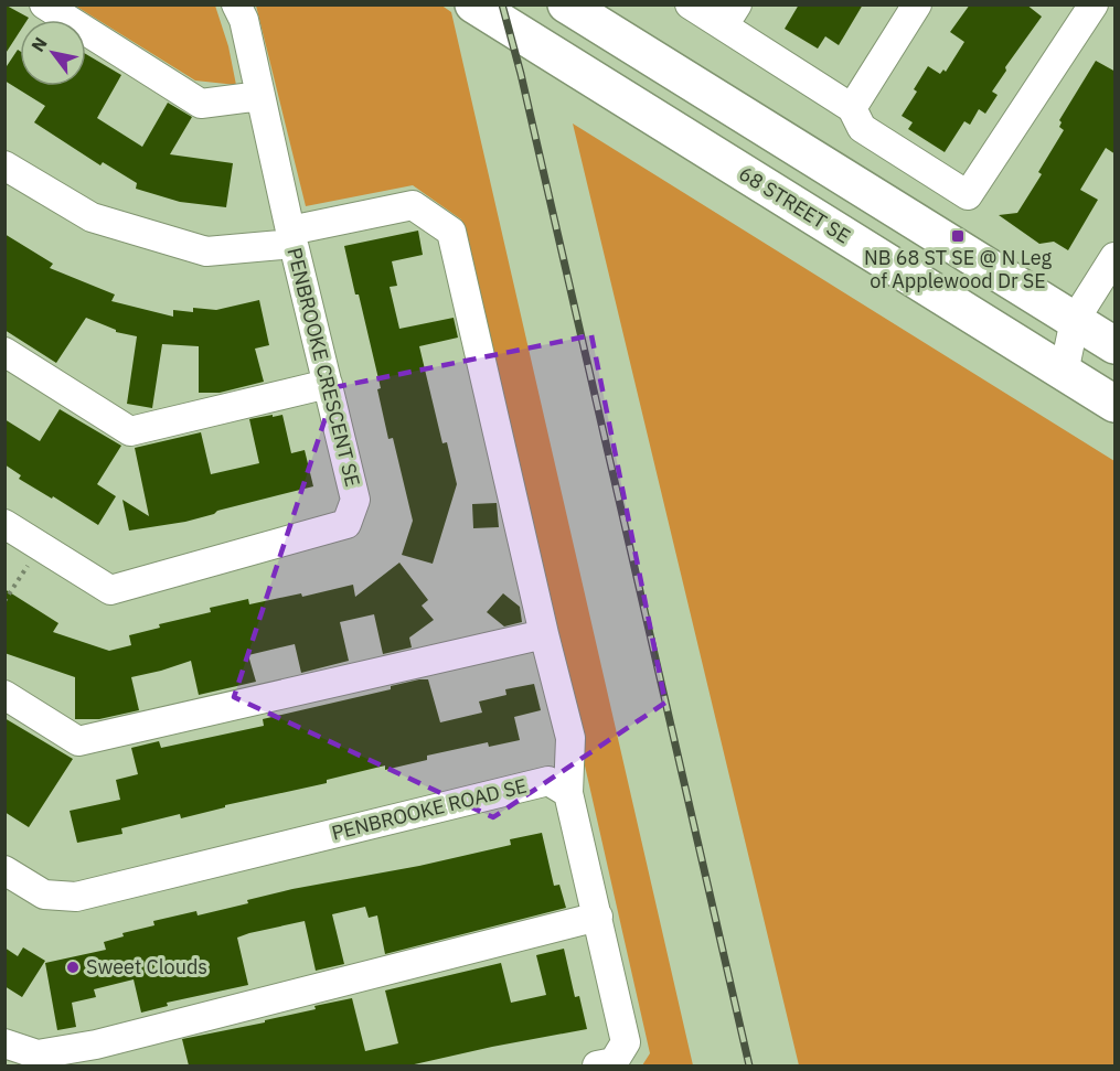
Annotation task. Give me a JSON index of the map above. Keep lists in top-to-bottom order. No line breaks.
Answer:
{"streets":{"main road":["68 STREET SE"],"street":["PENBROOKE CRESCENT SE","PENBROOKE ROAD SE"]},"places":{"transit":["NB 68 ST SE @ N Leg of Applewood Dr SE"],"other":["Sweet Clouds"]},"north":"top left"}
